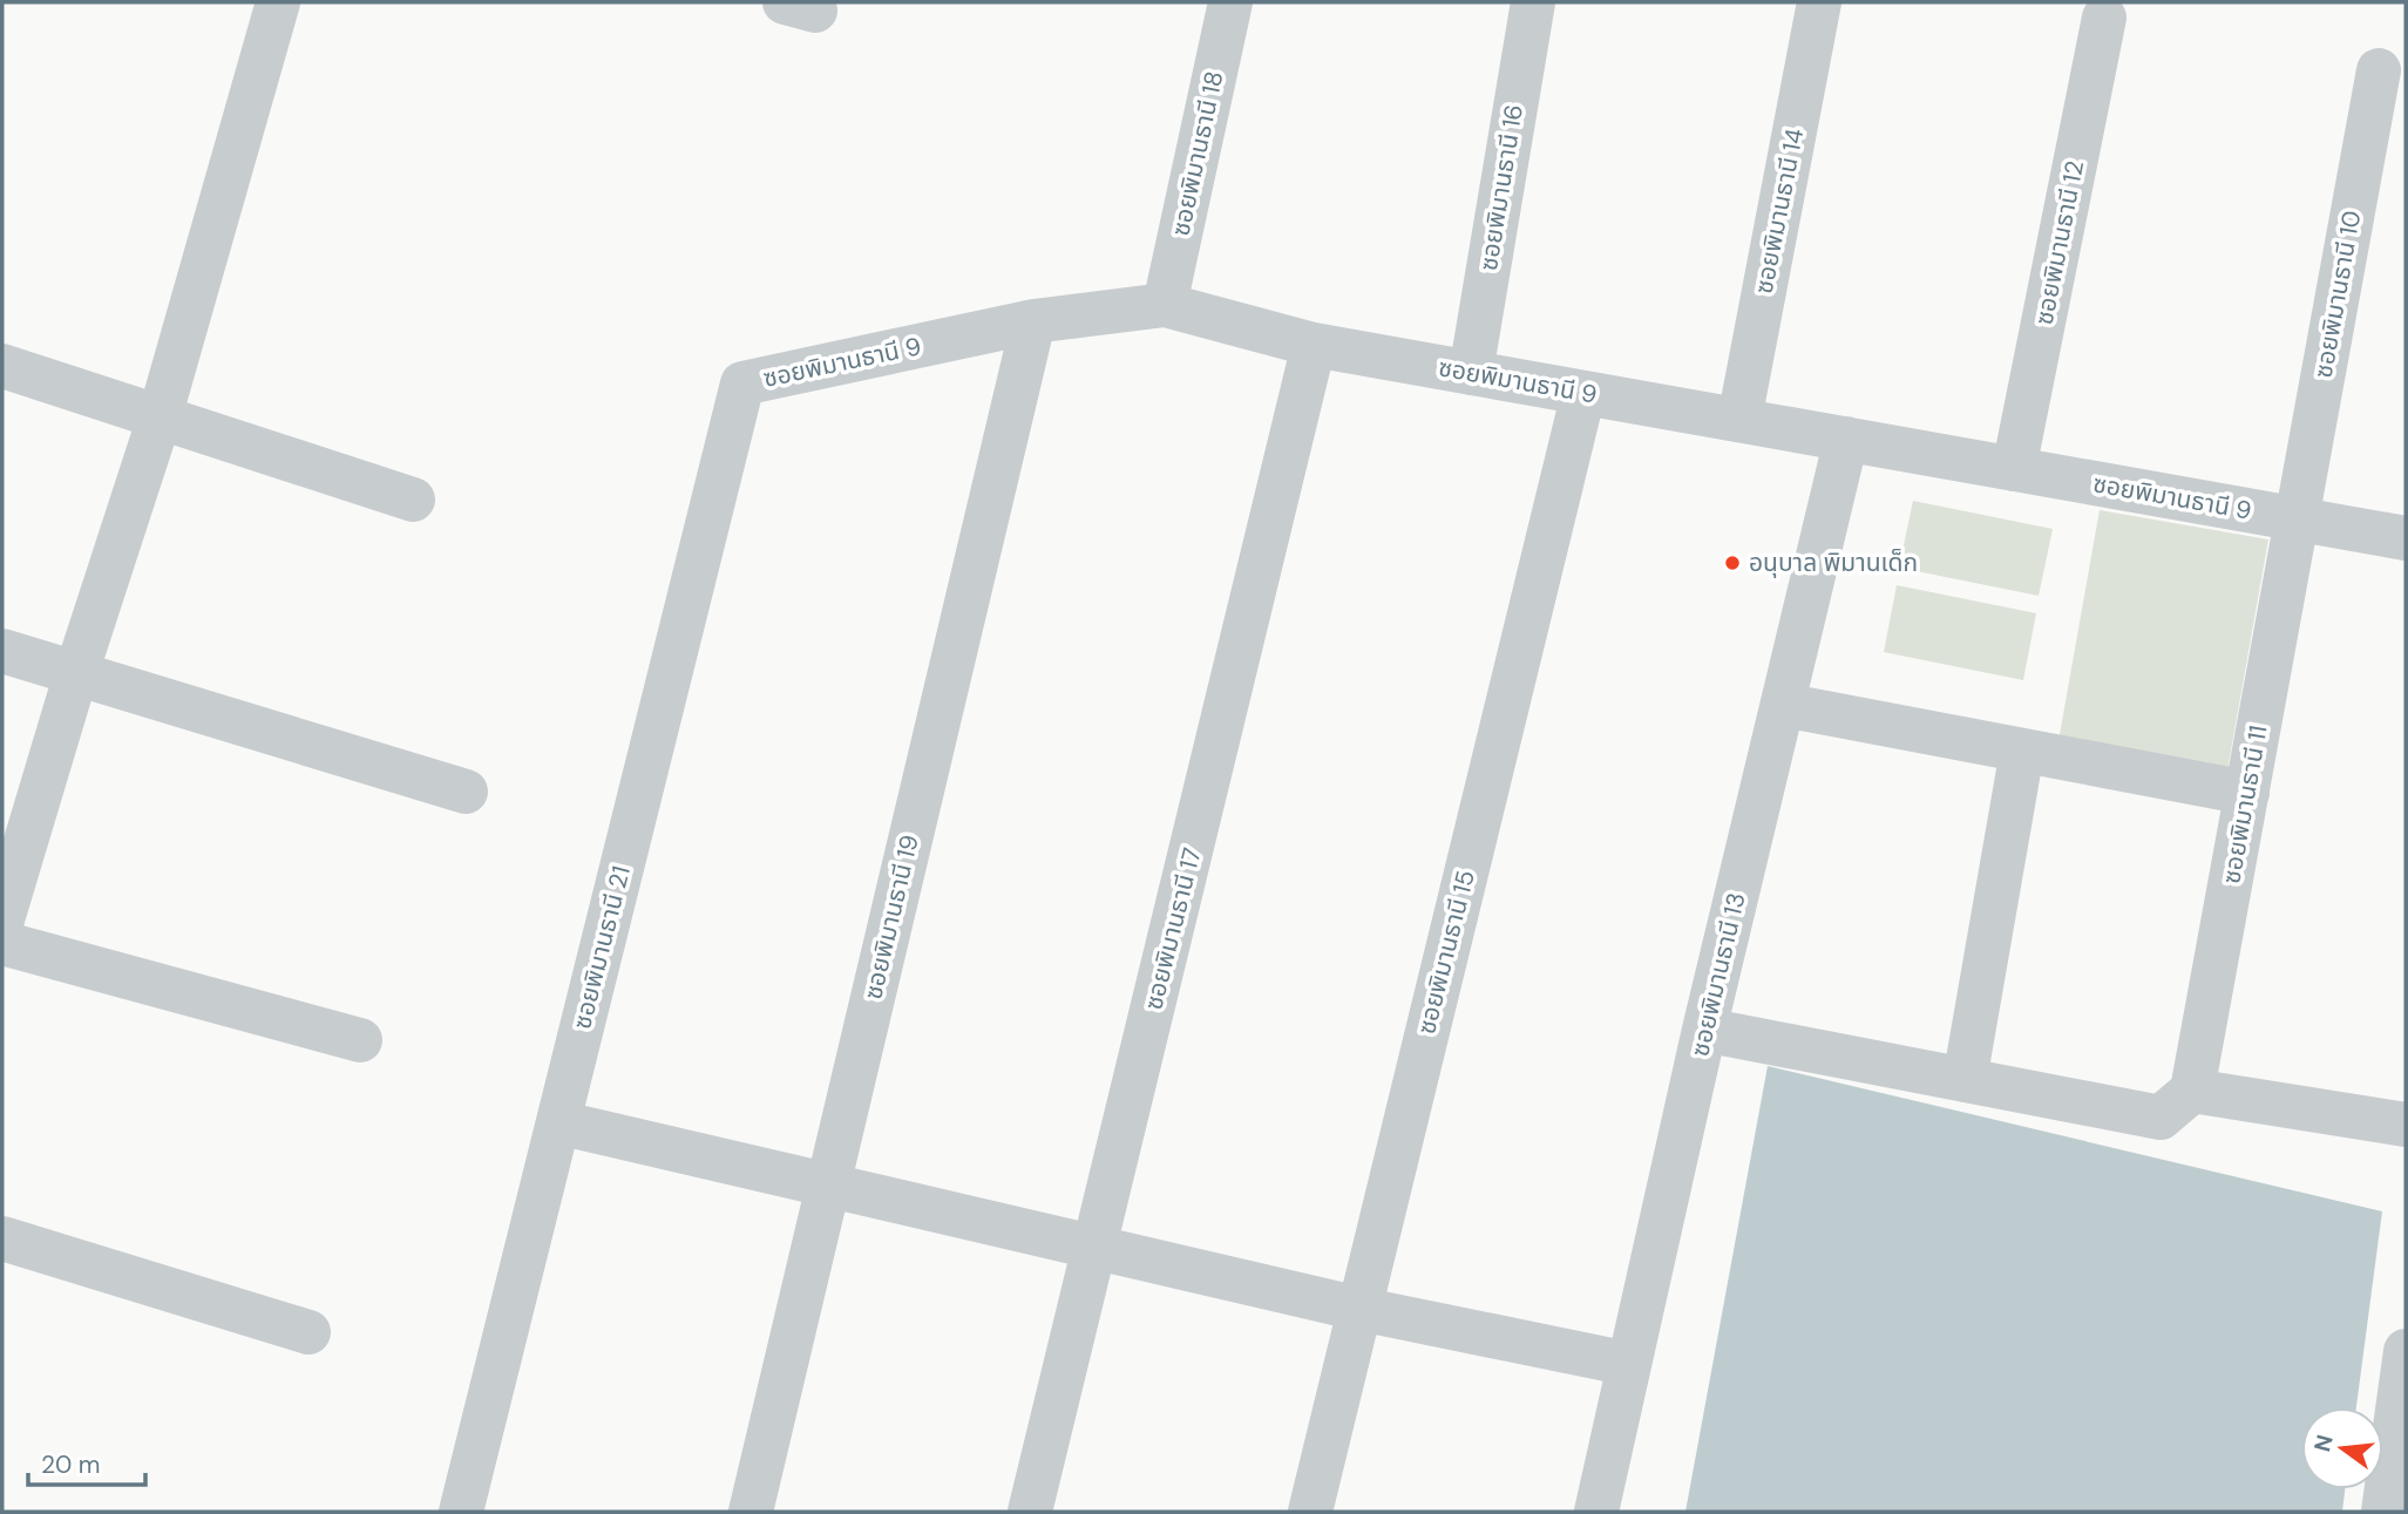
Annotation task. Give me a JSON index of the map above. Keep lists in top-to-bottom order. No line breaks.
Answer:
{"streets":{"street":["ซอยพิมานธานี 18","ซอยพิมานธานี 16","ซอยพิมานธานี 14","ซอยพิมานธานี 12","ซอยพิมานธานี 10","ซอยพิมานธานี 9","ซอยพิมานธานี 11","ซอยพิมานธานี 19","ซอยพิมานธานี 17","ซอยพิมานธานี 21","ซอยพิมานธานี 15","ซอยพิมานธานี 13"]},"crossings":[["ซอยพิมานธานี 18","ซอยพิมานธานี 9"],["ซอยพิมานธานี 16","ซอยพิมานธานี 9"],["ซอยพิมานธานี 14","ซอยพิมานธานี 9"],["ซอยพิมานธานี 12","ซอยพิมานธานี 9"],["ซอยพิมานธานี 10","ซอยพิมานธานี 9"],["ซอยพิมานธานี 10","ซอยพิมานธานี 11"],["ซอยพิมานธานี 9","ซอยพิมานธานี 11"],["ซอยพิมานธานี 9","ซอยพิมานธานี 19"],["ซอยพิมานธานี 9","ซอยพิมานธานี 17"],["ซอยพิมานธานี 9","ซอยพิมานธานี 21"],["ซอยพิมานธานี 9","ซอยพิมานธานี 15"],["ซอยพิมานธานี 9","ซอยพิมานธานี 13"]],"places":["อนุบาล พิมานเด็ก"],"scale_bar":"20 m","north":"left"}
